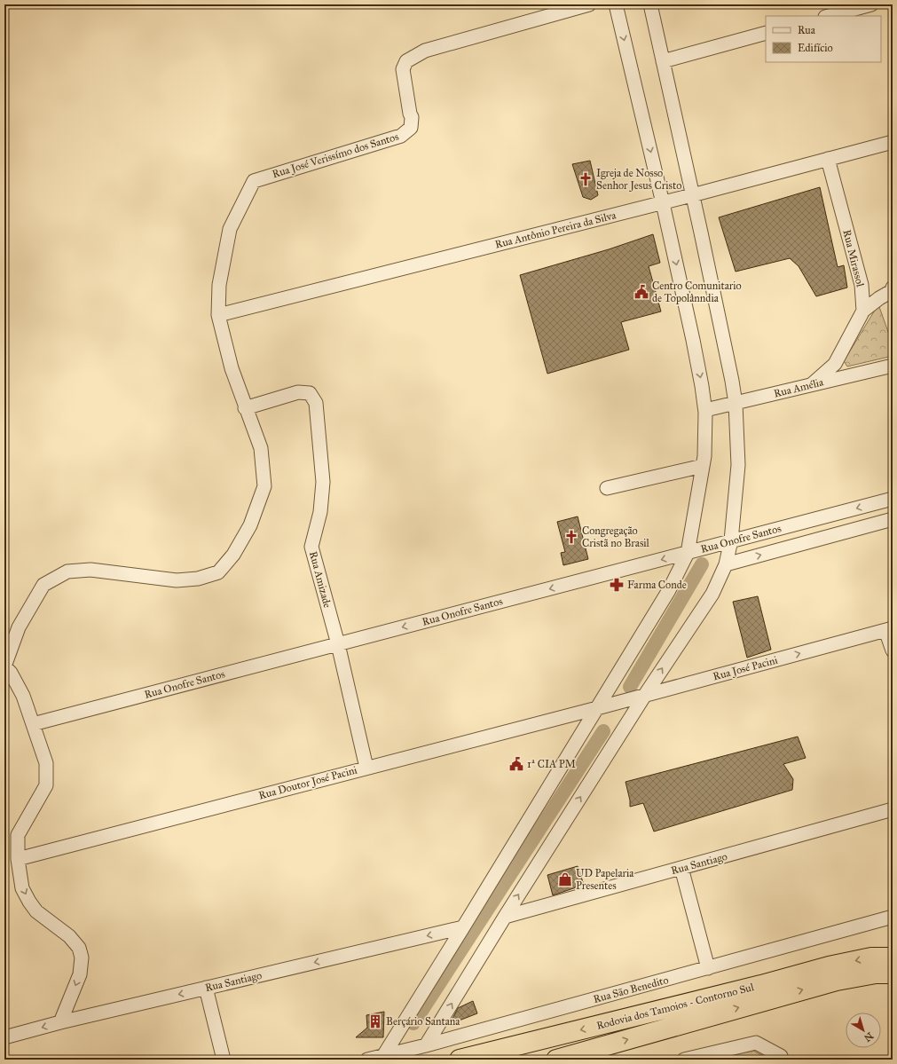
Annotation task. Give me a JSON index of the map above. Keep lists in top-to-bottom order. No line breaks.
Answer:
{"streets":{"highway":["Rodovia dos Tamoios - Contorno Sul"],"street":["Rua José Verissímo dos Santos","Rua Antônio Pereira da Silva","Rua Mirassol","Rua Amélia","Rua Onofre Santos","Rua Amizade","Rua José Pacini","Rua Doutor José Pacini","Rua Santiago","Rua São Benedito"]},"crossings":[["Rua José Verissímo dos Santos","Rua Antônio Pereira da Silva"],["Rua Antônio Pereira da Silva","Rua Mirassol"],["Rua Onofre Santos","Rua Amizade"],["Rua Amizade","Rua Doutor José Pacini"],["Rua José Pacini","Rua Doutor José Pacini"]],"one_way":["Rua José Pacini","Rua Santiago"],"places":{"church":["Igreja de Nosso Senhor Jesus Cristo","Congregação Cristã no Brasil"],"public building":["Centro Comunitario de Topolânndia","1ª CIA PM"],"pharmacy":["Farma Conde"],"shop":["UD Papelaria Presentes"],"building":["Berçário Santana"]},"legend":["Rua","Edifício"],"north":"bottom right"}
